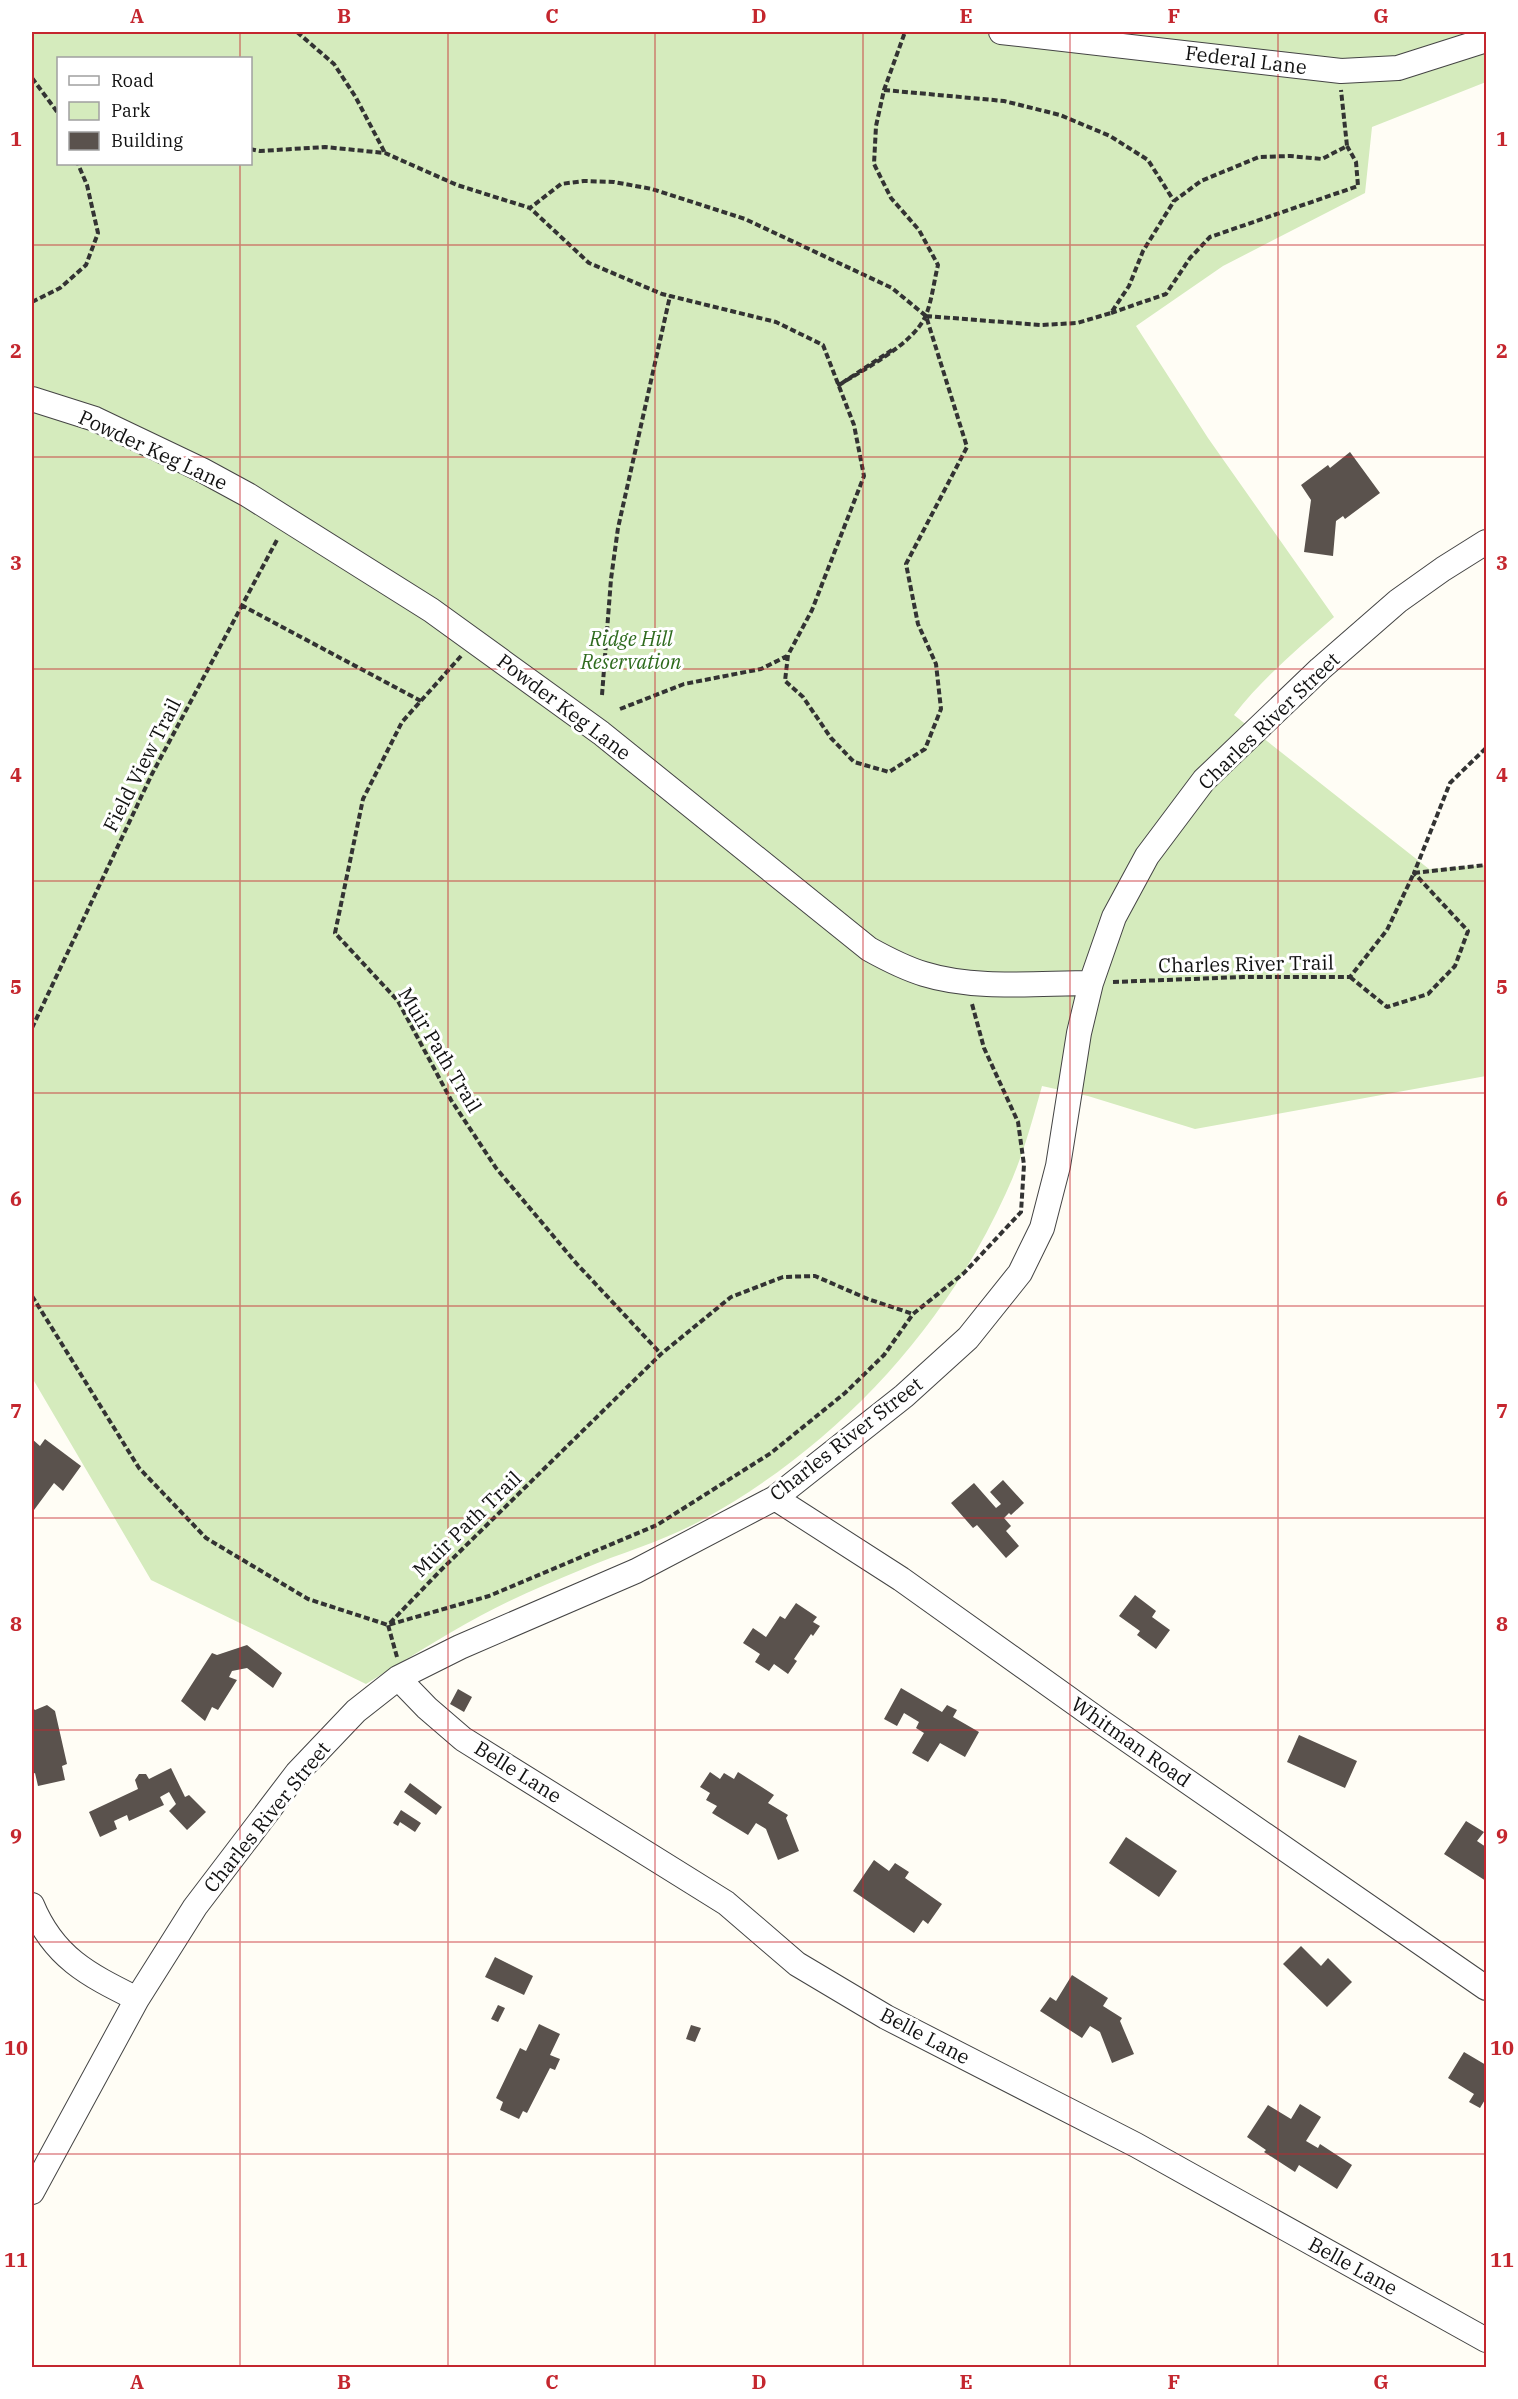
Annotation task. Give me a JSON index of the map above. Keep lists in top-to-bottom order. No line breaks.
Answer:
{"streets":{"street":["Federal Lane","Powder Keg Lane","Charles River Street","Whitman Road","Belle Lane"],"path":["Field View Trail","Charles River Trail","Muir Path Trail"]},"crossings":[["Powder Keg Lane","Charles River Street"],["Powder Keg Lane","Field View Trail"],["Powder Keg Lane","Charles River Trail"],["Powder Keg Lane","Muir Path Trail"],["Charles River Street","Charles River Trail"],["Charles River Street","Whitman Road"],["Charles River Street","Belle Lane"]],"parks":["Ridge Hill Reservation"],"legend":["Road","Park","Building"],"grid":{"columns":["A","B","C","D","E","F","G"],"rows":["1","2","3","4","5","6","7","8","9","10","11"]}}
